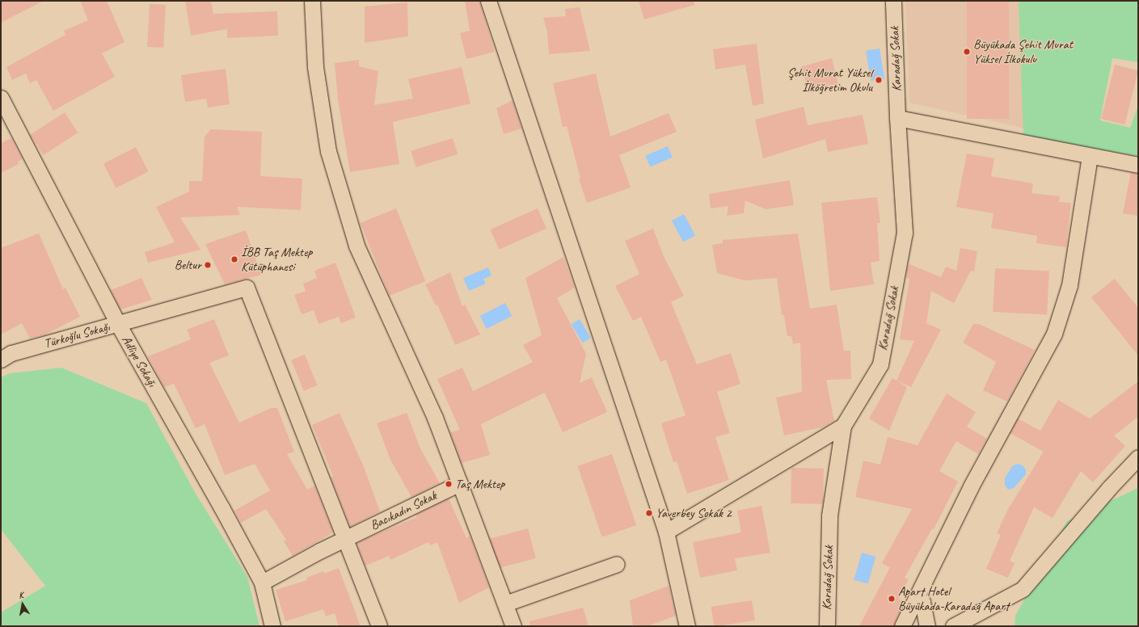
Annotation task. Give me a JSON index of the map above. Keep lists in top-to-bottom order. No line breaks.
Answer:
{"streets":{"street":["Karadağ Sokak","Türkoğlu Sokağı","Adliye Sokağı","Bacıkadın Sokak"]},"crossings":[["Türkoğlu Sokağı","Adliye Sokağı"],["Türkoğlu Sokağı","Bacıkadın Sokak"],["Adliye Sokağı","Bacıkadın Sokak"]],"places":["Büyükada Şehit Murat Yüksel İlkokulu","Şehit Murat Yüksel İlköğretim Okulu","İBB Taş Mektep Kütüphanesi","Beltur","Taş Mektep","Yaverbey Sokak 2","Apart Hotel Büyükada-Karadağ Apart"],"north":"top"}
